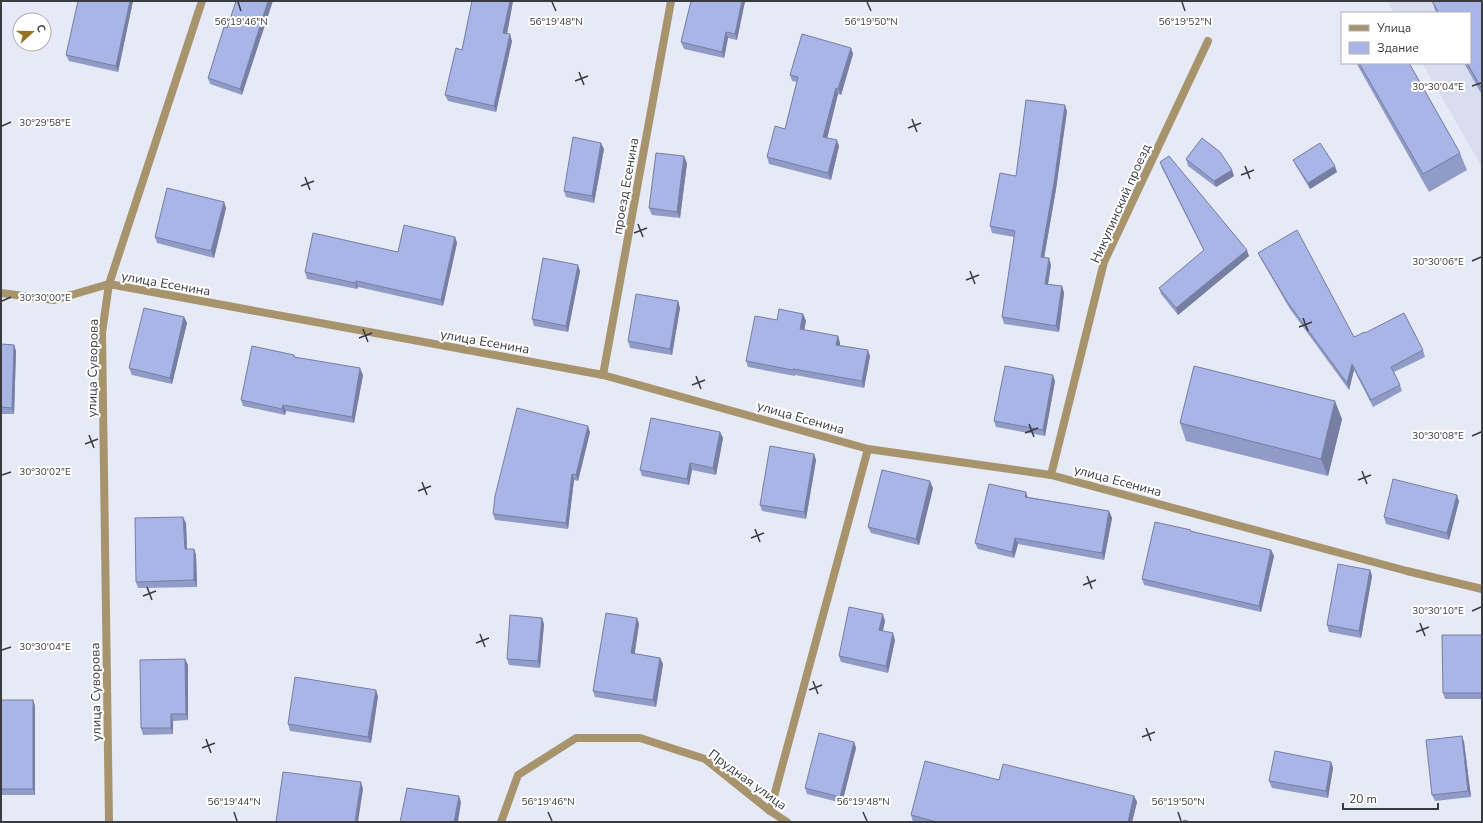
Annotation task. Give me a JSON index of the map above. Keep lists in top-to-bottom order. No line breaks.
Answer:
{"streets":{"street":["проезд Есенина","Никулинский проезд","улица Есенина","улица Суворова","Прудная улица"]},"crossings":[["проезд Есенина","улица Есенина"],["Никулинский проезд","улица Есенина"],["улица Есенина","улица Суворова"]],"legend":["Улица","Здание"],"scale_bar":"20 m","north":"right","coordinates":["56°19'46\"N","56°19'48\"N","56°19'50\"N","56°19'52\"N","30°30'04\"E","30°29'58\"E","30°30'06\"E","30°30'00\"E","30°30'08\"E","30°30'02\"E","30°30'10\"E","56°19'44\"N"]}
